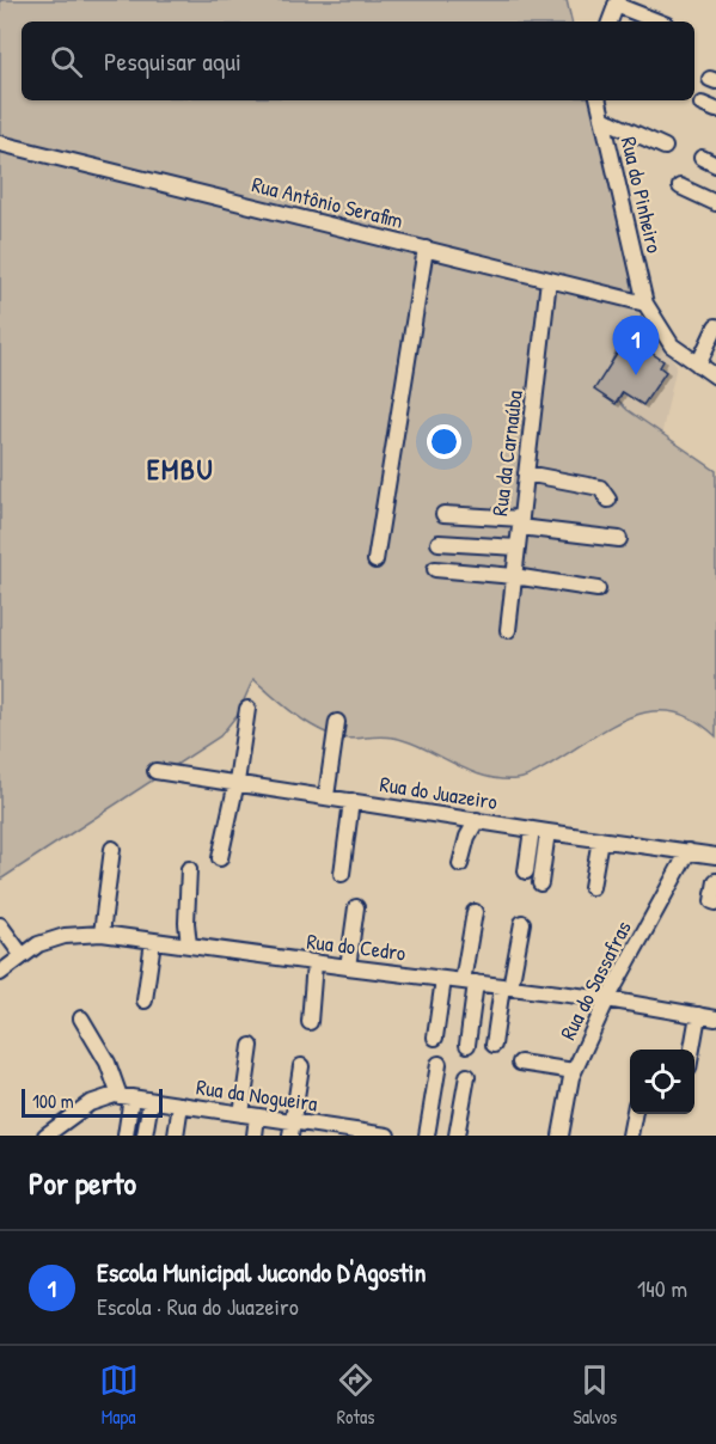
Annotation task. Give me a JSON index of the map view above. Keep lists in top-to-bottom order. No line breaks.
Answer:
{"streets":{"street":["Rua do Pinheiro","Rua Antônio Serafim","Rua da Carnaúba","Rua do Juazeiro","Rua do Cedro","Rua do Sassafras","Rua da Nogueira"]},"crossings":[["Rua do Pinheiro","Rua Antônio Serafim"],["Rua Antônio Serafim","Rua da Carnaúba"],["Rua do Juazeiro","Rua do Sassafras"],["Rua do Cedro","Rua do Sassafras"]],"districts":["EMBU"],"scale_bar":"100 m","page":{"search":"Pesquisar aqui","pins":"1","scale":"100 m","heading":"Por perto","list":[{"mark":"1","name":"Escola Municipal Jucondo D'Agostin","note":"Escola · Rua do Juazeiro","value":"140 m"}],"nav":["Mapa","Rotas","Salvos"]}}
